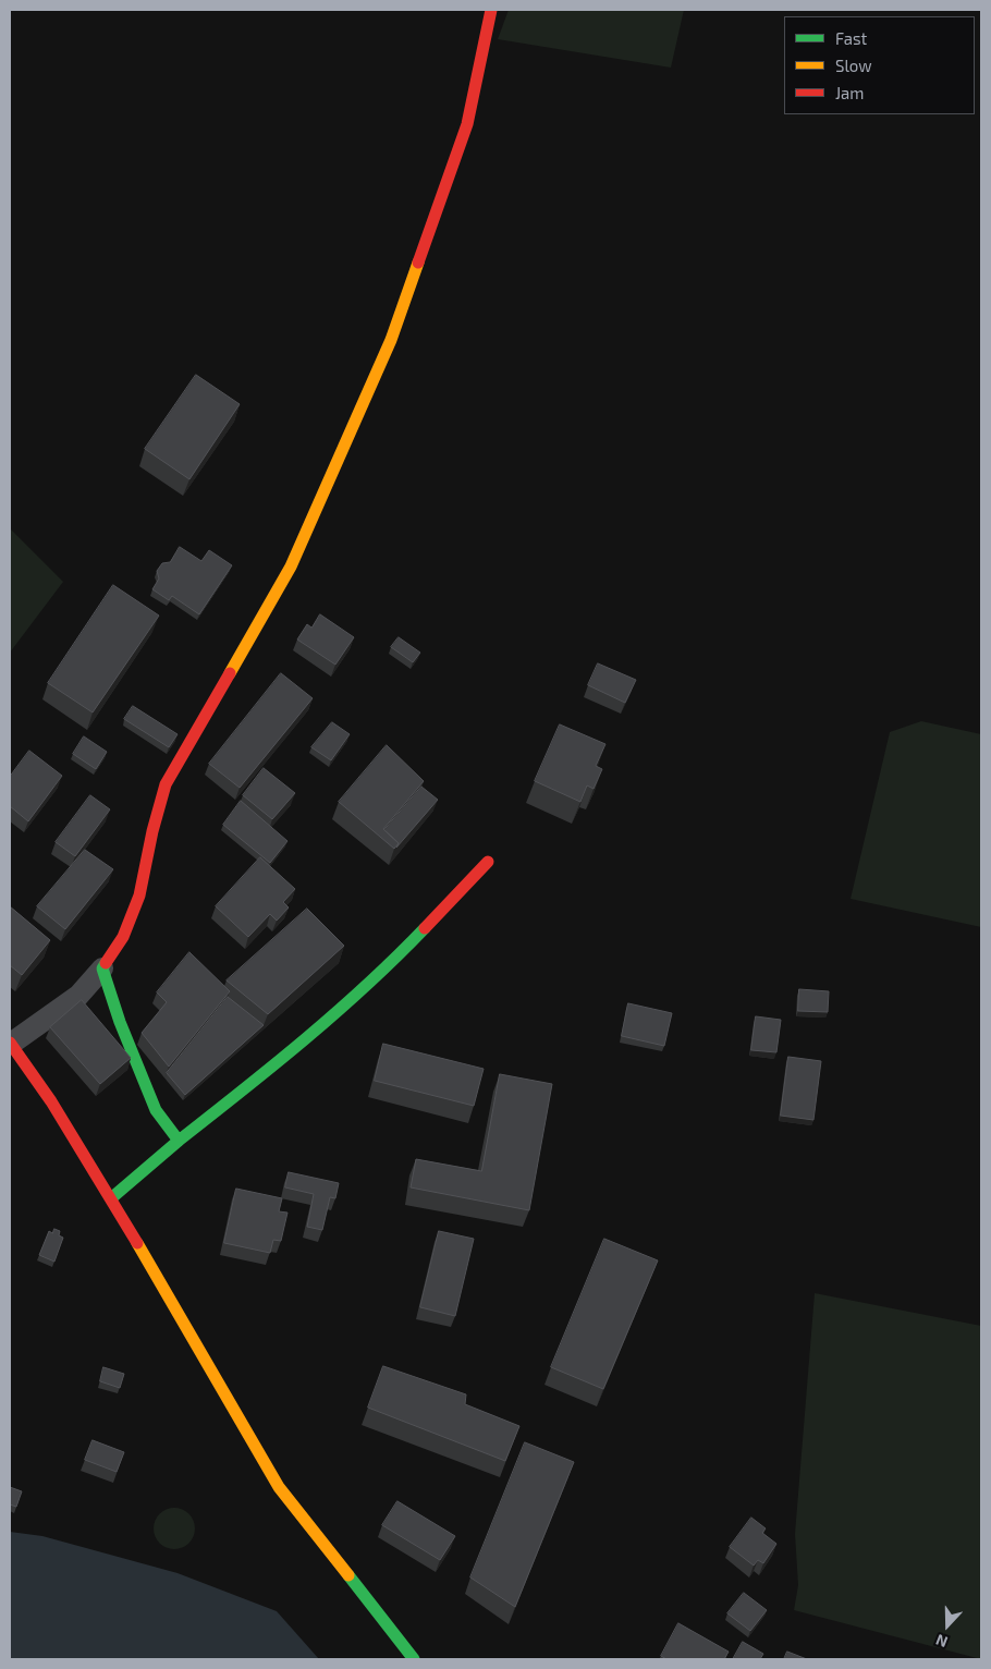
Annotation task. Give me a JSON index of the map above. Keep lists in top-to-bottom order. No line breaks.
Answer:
{"legend":["Fast","Slow","Jam"],"north":"bottom"}
